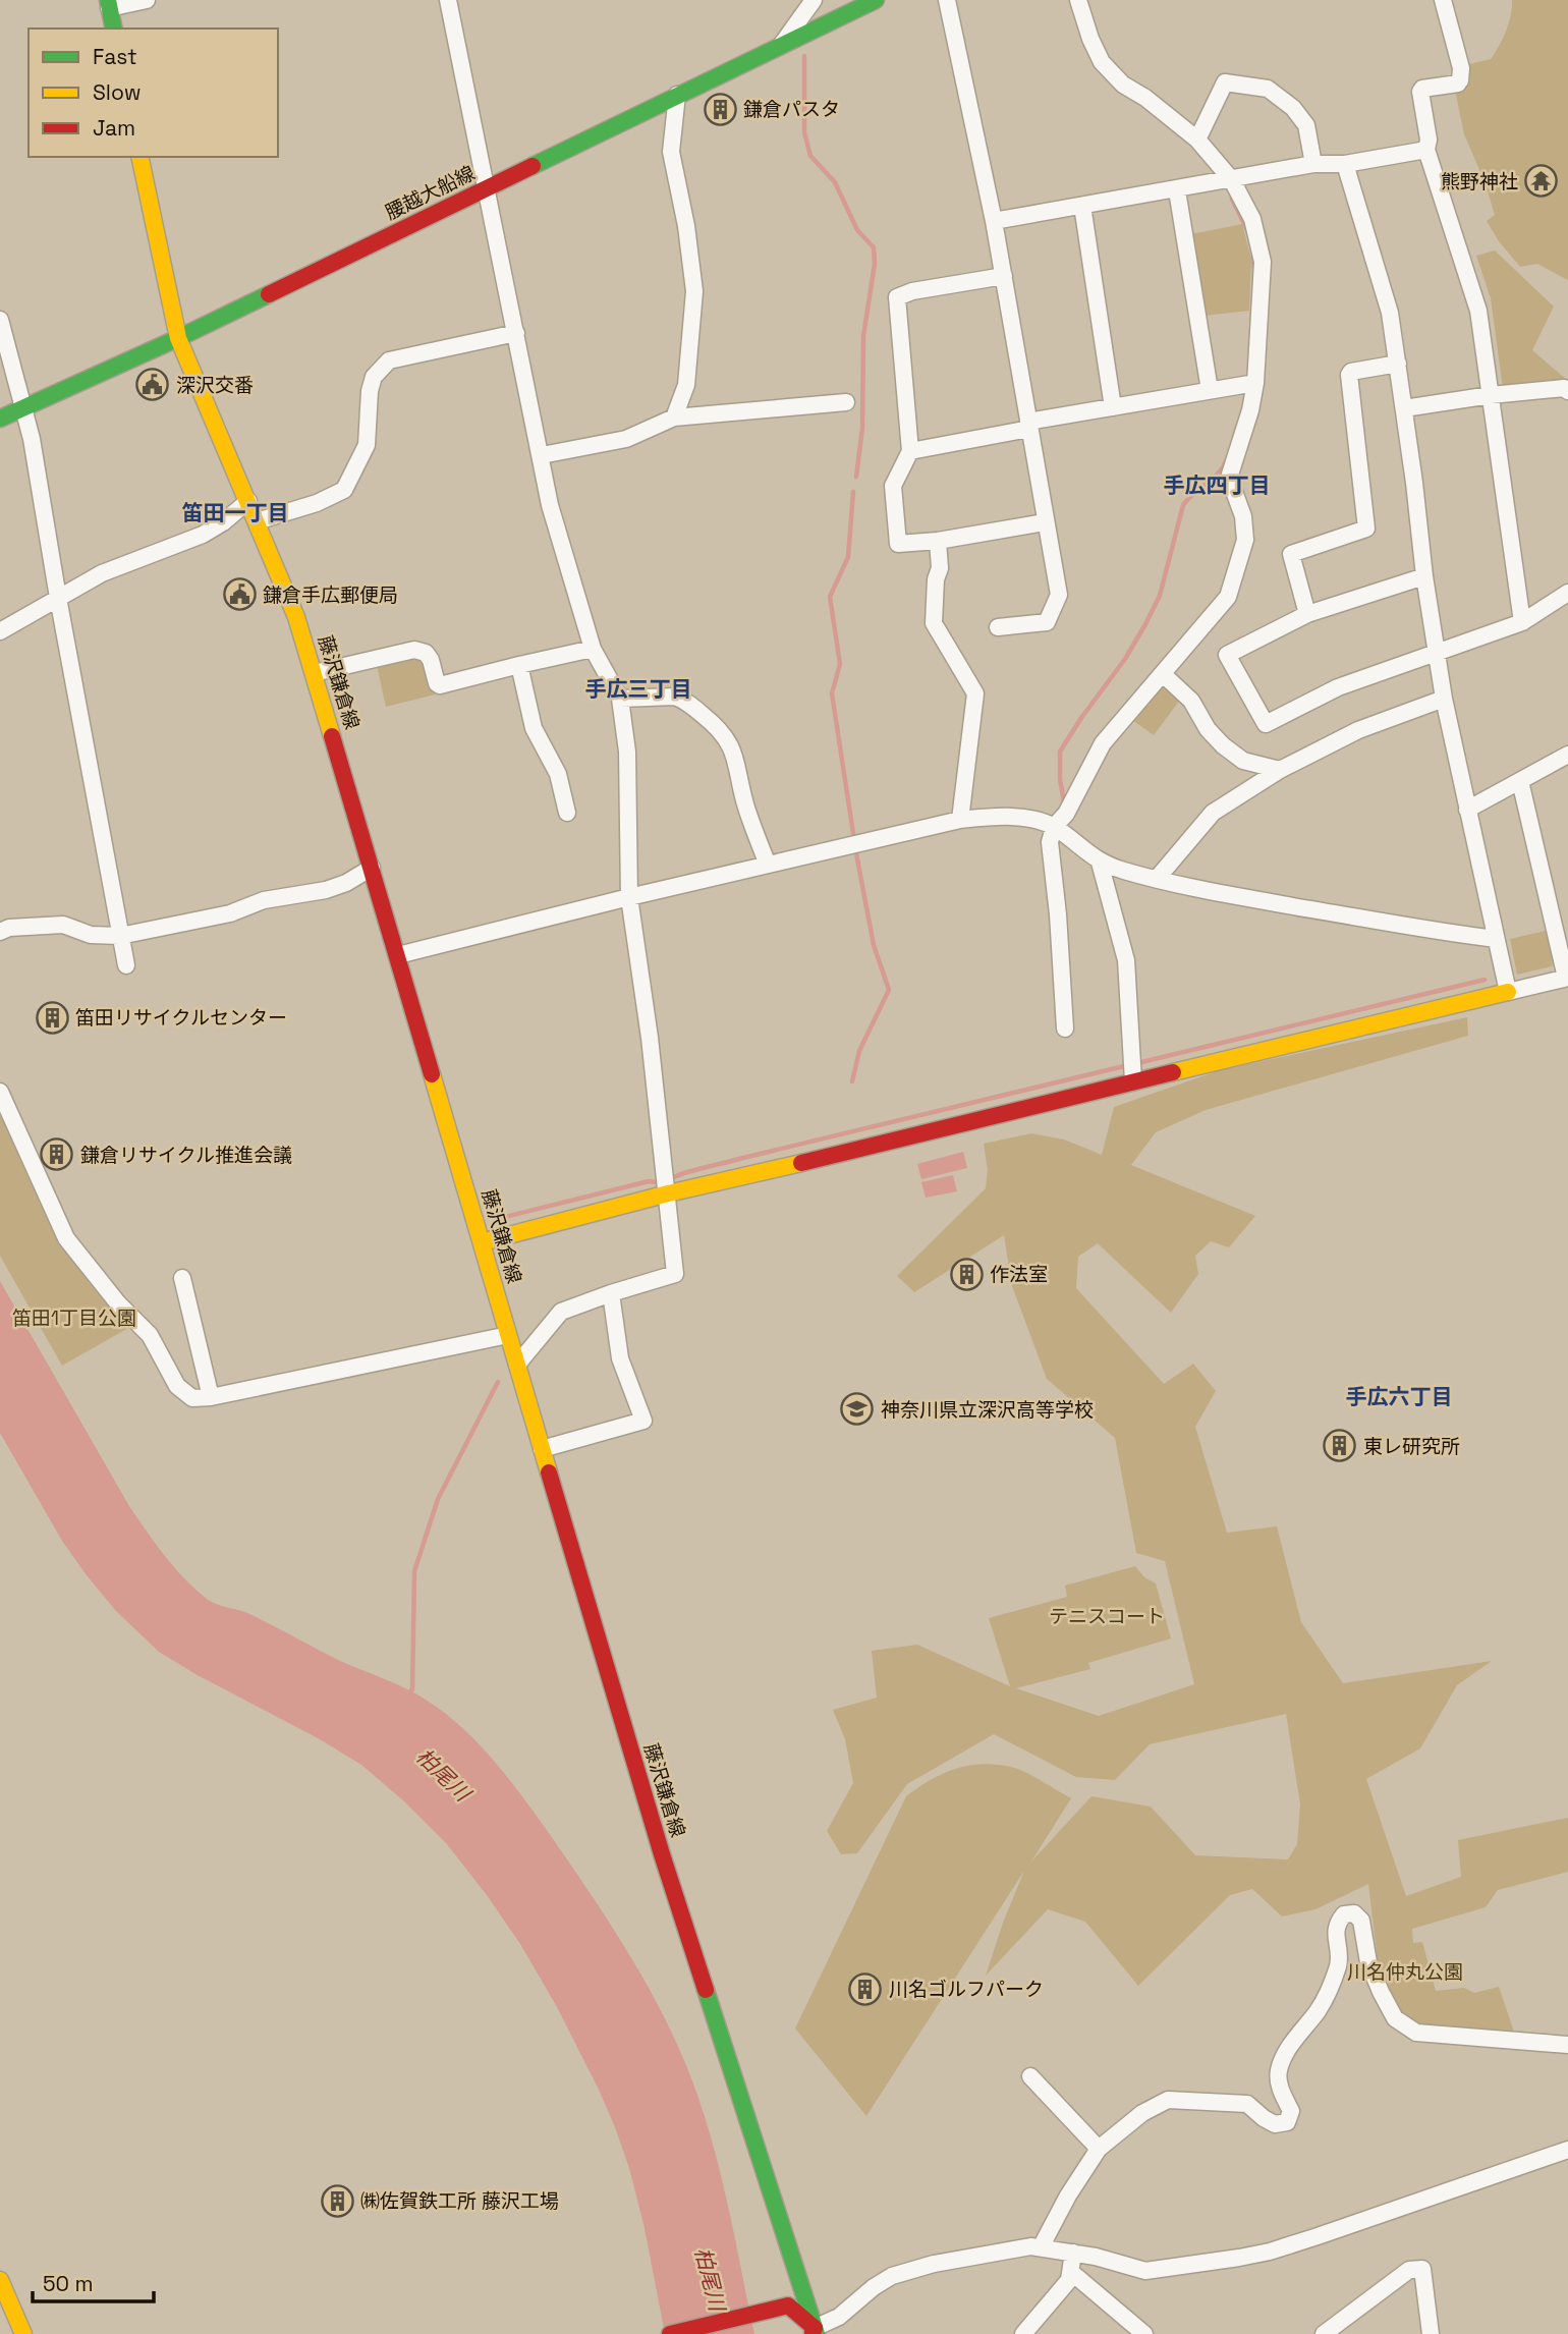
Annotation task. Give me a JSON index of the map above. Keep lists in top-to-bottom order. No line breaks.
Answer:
{"streets":{"main road":["腰越大船線","藤沢鎌倉線"]},"crossings":[["腰越大船線","藤沢鎌倉線"]],"districts":["手広四丁目","笛田一丁目","手広三丁目","手広六丁目"],"water":["柏尾川"],"parks":["笛田1丁目公園","テニスコート","川名仲丸公園"],"places":{"building":["鎌倉パスタ","笛田リサイクルセンター","鎌倉リサイクル推進会議","作法室","東レ研究所","川名ゴルフパーク","㈱佐賀鉄工所 藤沢工場"],"temple":["熊野神社"],"public building":["深沢交番","鎌倉手広郵便局"],"school or university":["神奈川県立深沢高等学校"]},"legend":["Fast","Slow","Jam"],"scale_bar":"50 m"}
